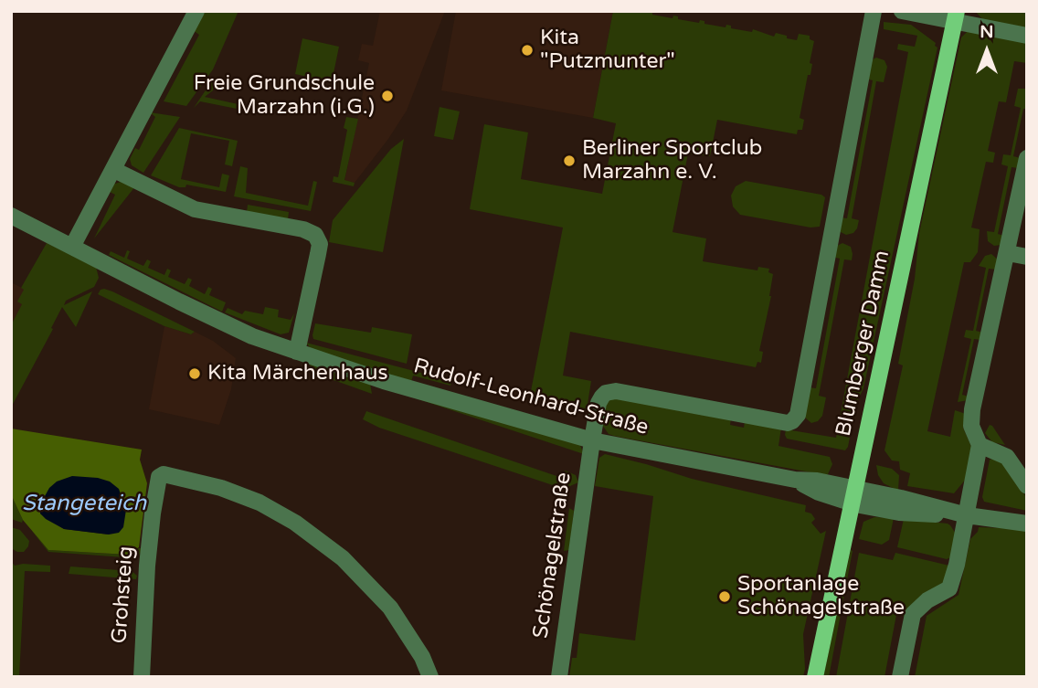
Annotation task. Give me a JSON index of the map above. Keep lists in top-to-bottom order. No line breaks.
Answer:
{"streets":{"main road":["Blumberger Damm"],"street":["Rudolf-Leonhard-Straße","Schönagelstraße","Grohsteig"]},"crossings":[["Blumberger Damm","Rudolf-Leonhard-Straße"],["Rudolf-Leonhard-Straße","Schönagelstraße"]],"water":["Stangeteich"],"places":["Kita \"Putzmunter\"","Freie Grundschule Marzahn (i.G.)","Berliner Sportclub Marzahn e. V.","Kita Märchenhaus","Sportanlage Schönagelstraße"],"north":"top"}
